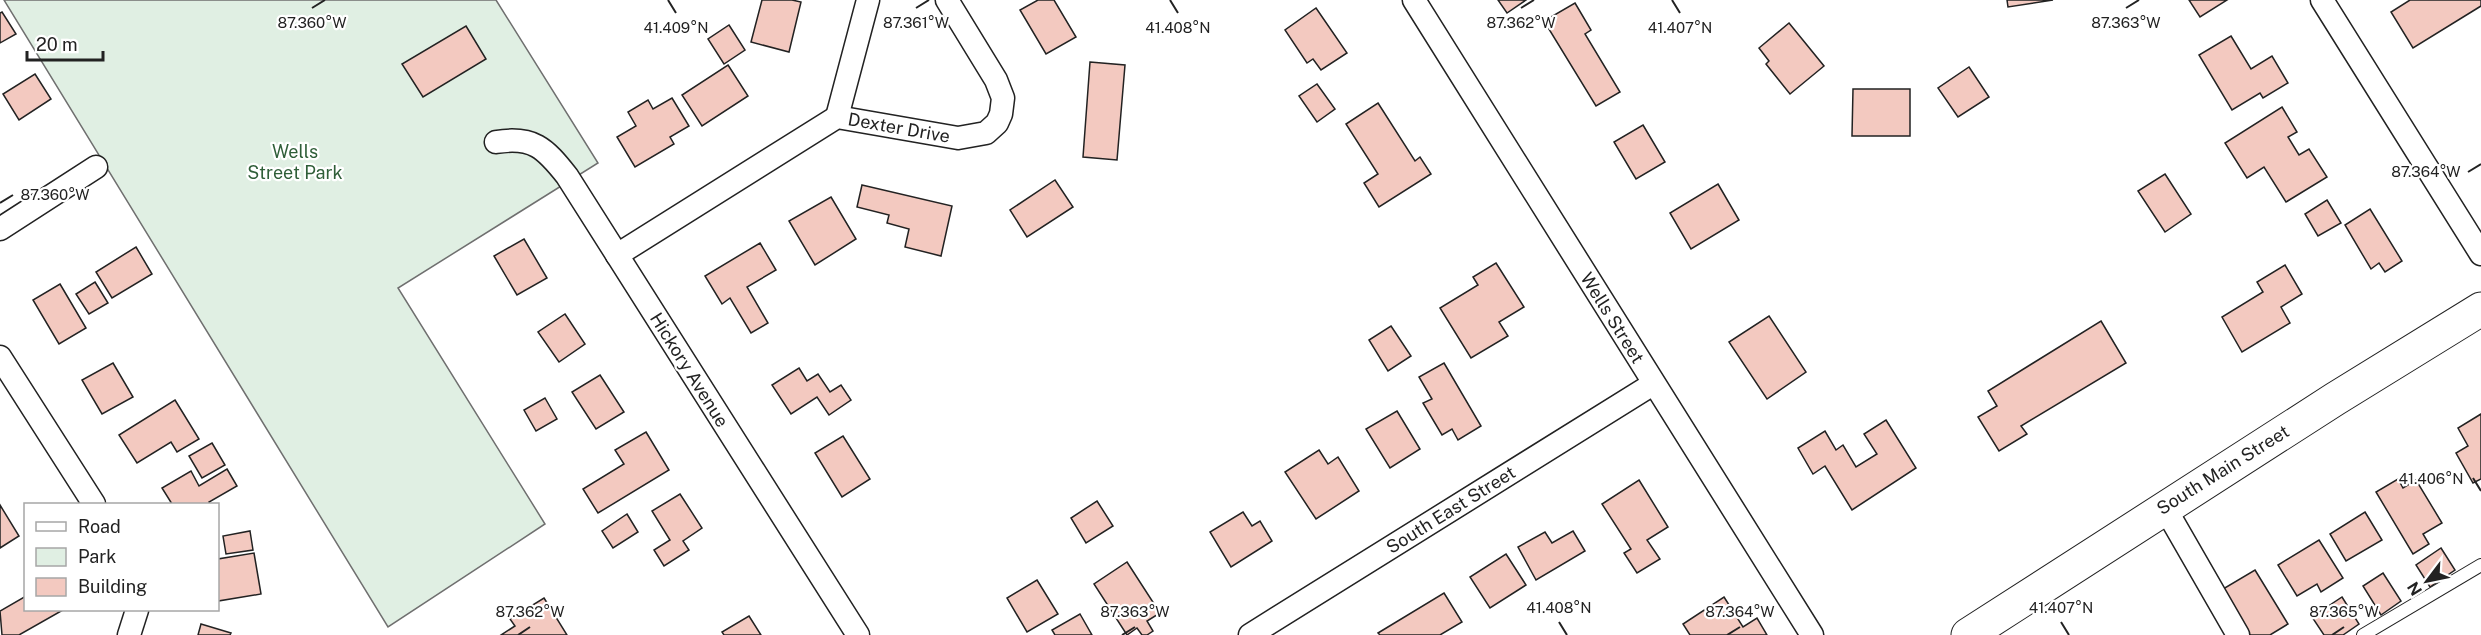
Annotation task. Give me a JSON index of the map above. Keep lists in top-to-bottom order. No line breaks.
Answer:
{"streets":{"street":["Dexter Drive","Wells Street","Hickory Avenue","South Main Street","South East Street"]},"crossings":[["Dexter Drive","Hickory Avenue"],["Wells Street","South East Street"]],"parks":["Wells Street Park"],"legend":["Road","Park","Building"],"scale_bar":"20 m","north":"bottom left","coordinates":["87.360°W","87.361°W","87.362°W","87.363°W","41.407°N","41.409°N","41.408°N","87.364°W","41.406°N","87.365°W"]}
